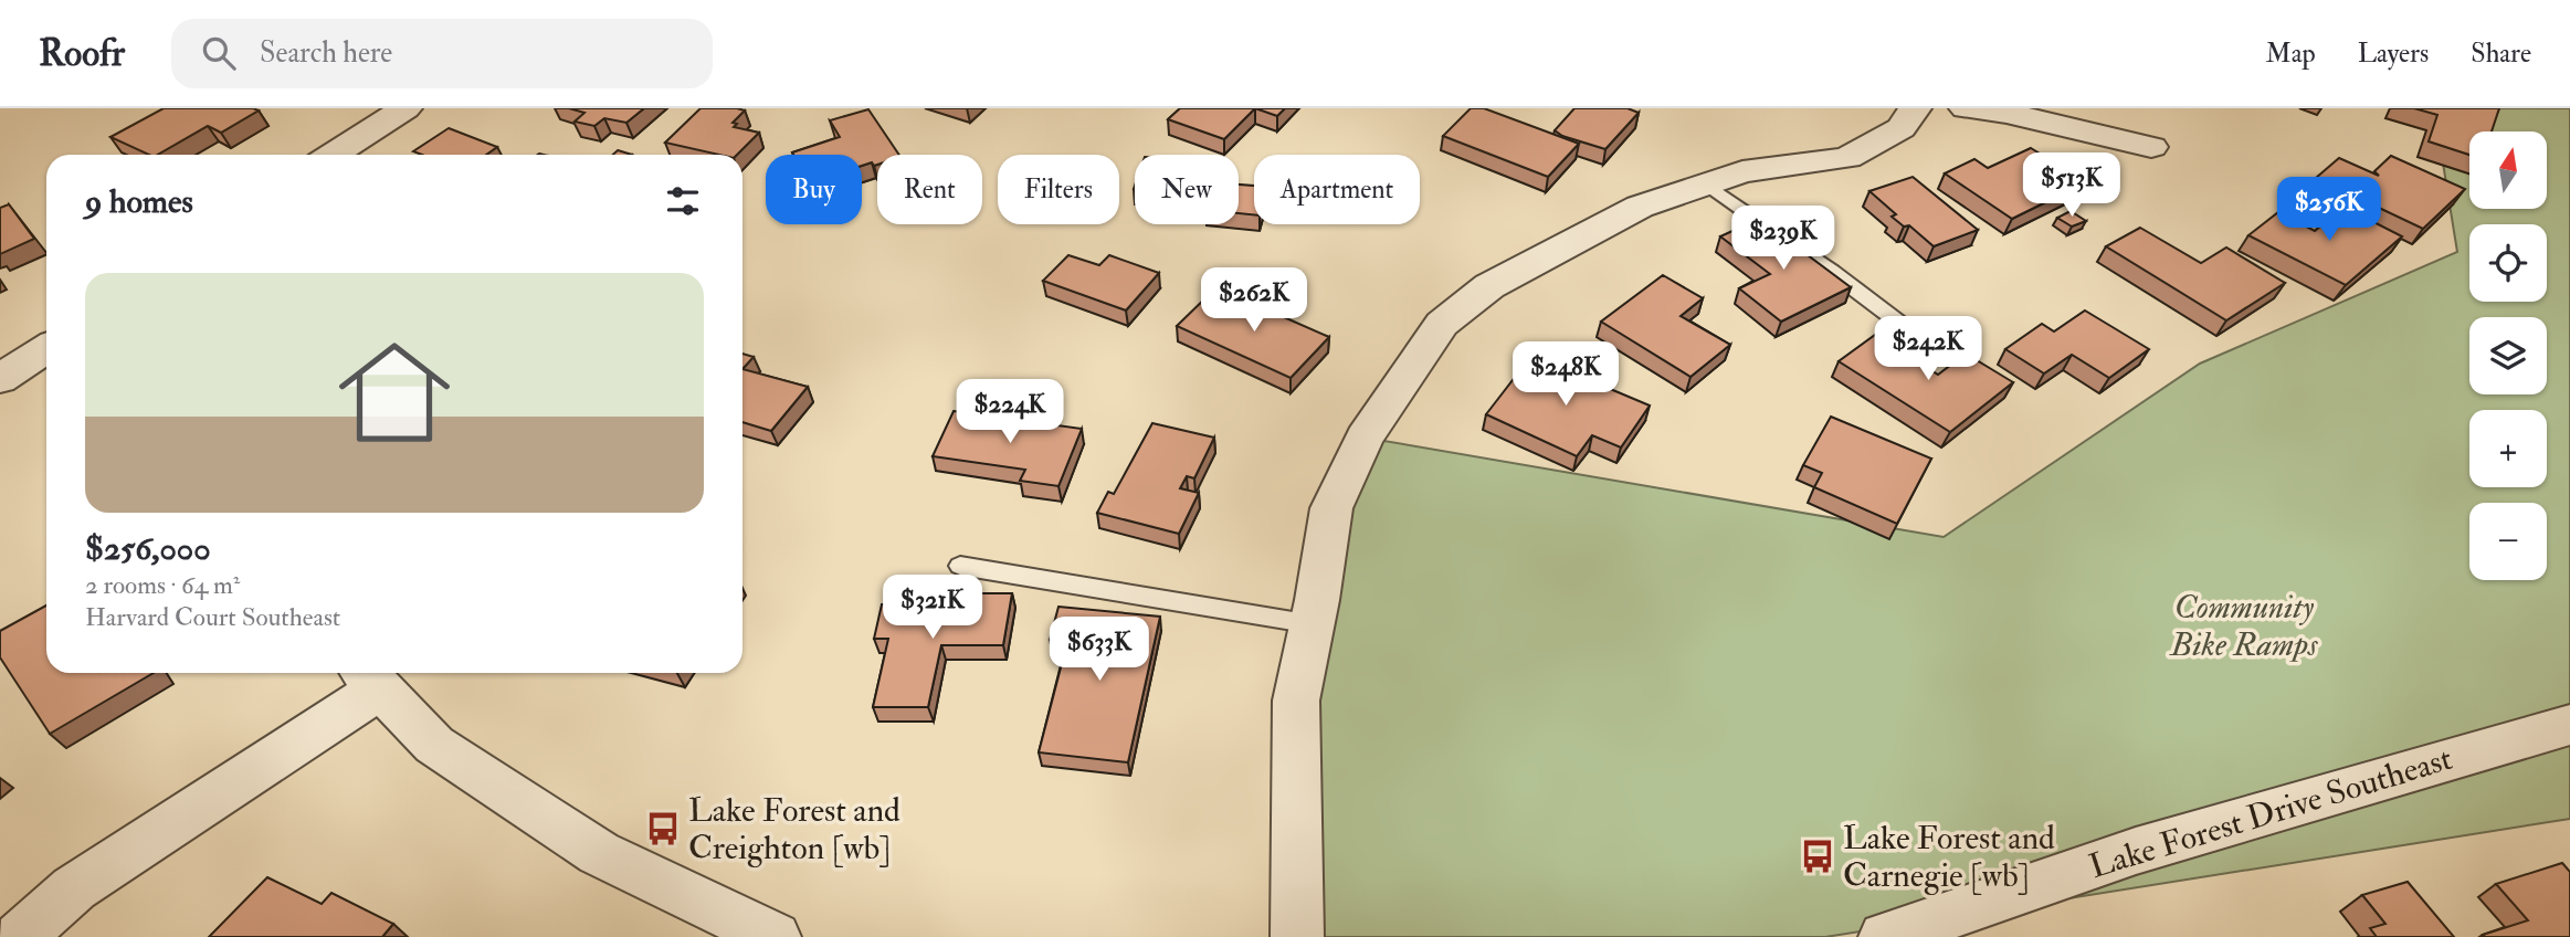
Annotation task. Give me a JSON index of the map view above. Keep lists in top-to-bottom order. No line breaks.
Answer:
{"streets":{"street":["Lake Forest Drive Southeast"]},"parks":["Community Bike Ramps"],"places":{"bus stop":["Lake Forest and Creighton [wb]","Lake Forest and Carnegie [wb]"]},"north":"top","page":{"header":"Roofr","search":"Search here","nav":["Map","Layers","Share"],"map_buttons":["+","−"],"price":["$513K","$256K","$239K","$262K","$242K","$248K","$224K","$321K","$633K"],"chip":["Buy","Rent","Filters","New","Apartment"],"heading":"9 homes","list":[{"name":"$256,000","note":"2 rooms · 64 m² · Harvard Court Southeast"}]}}
